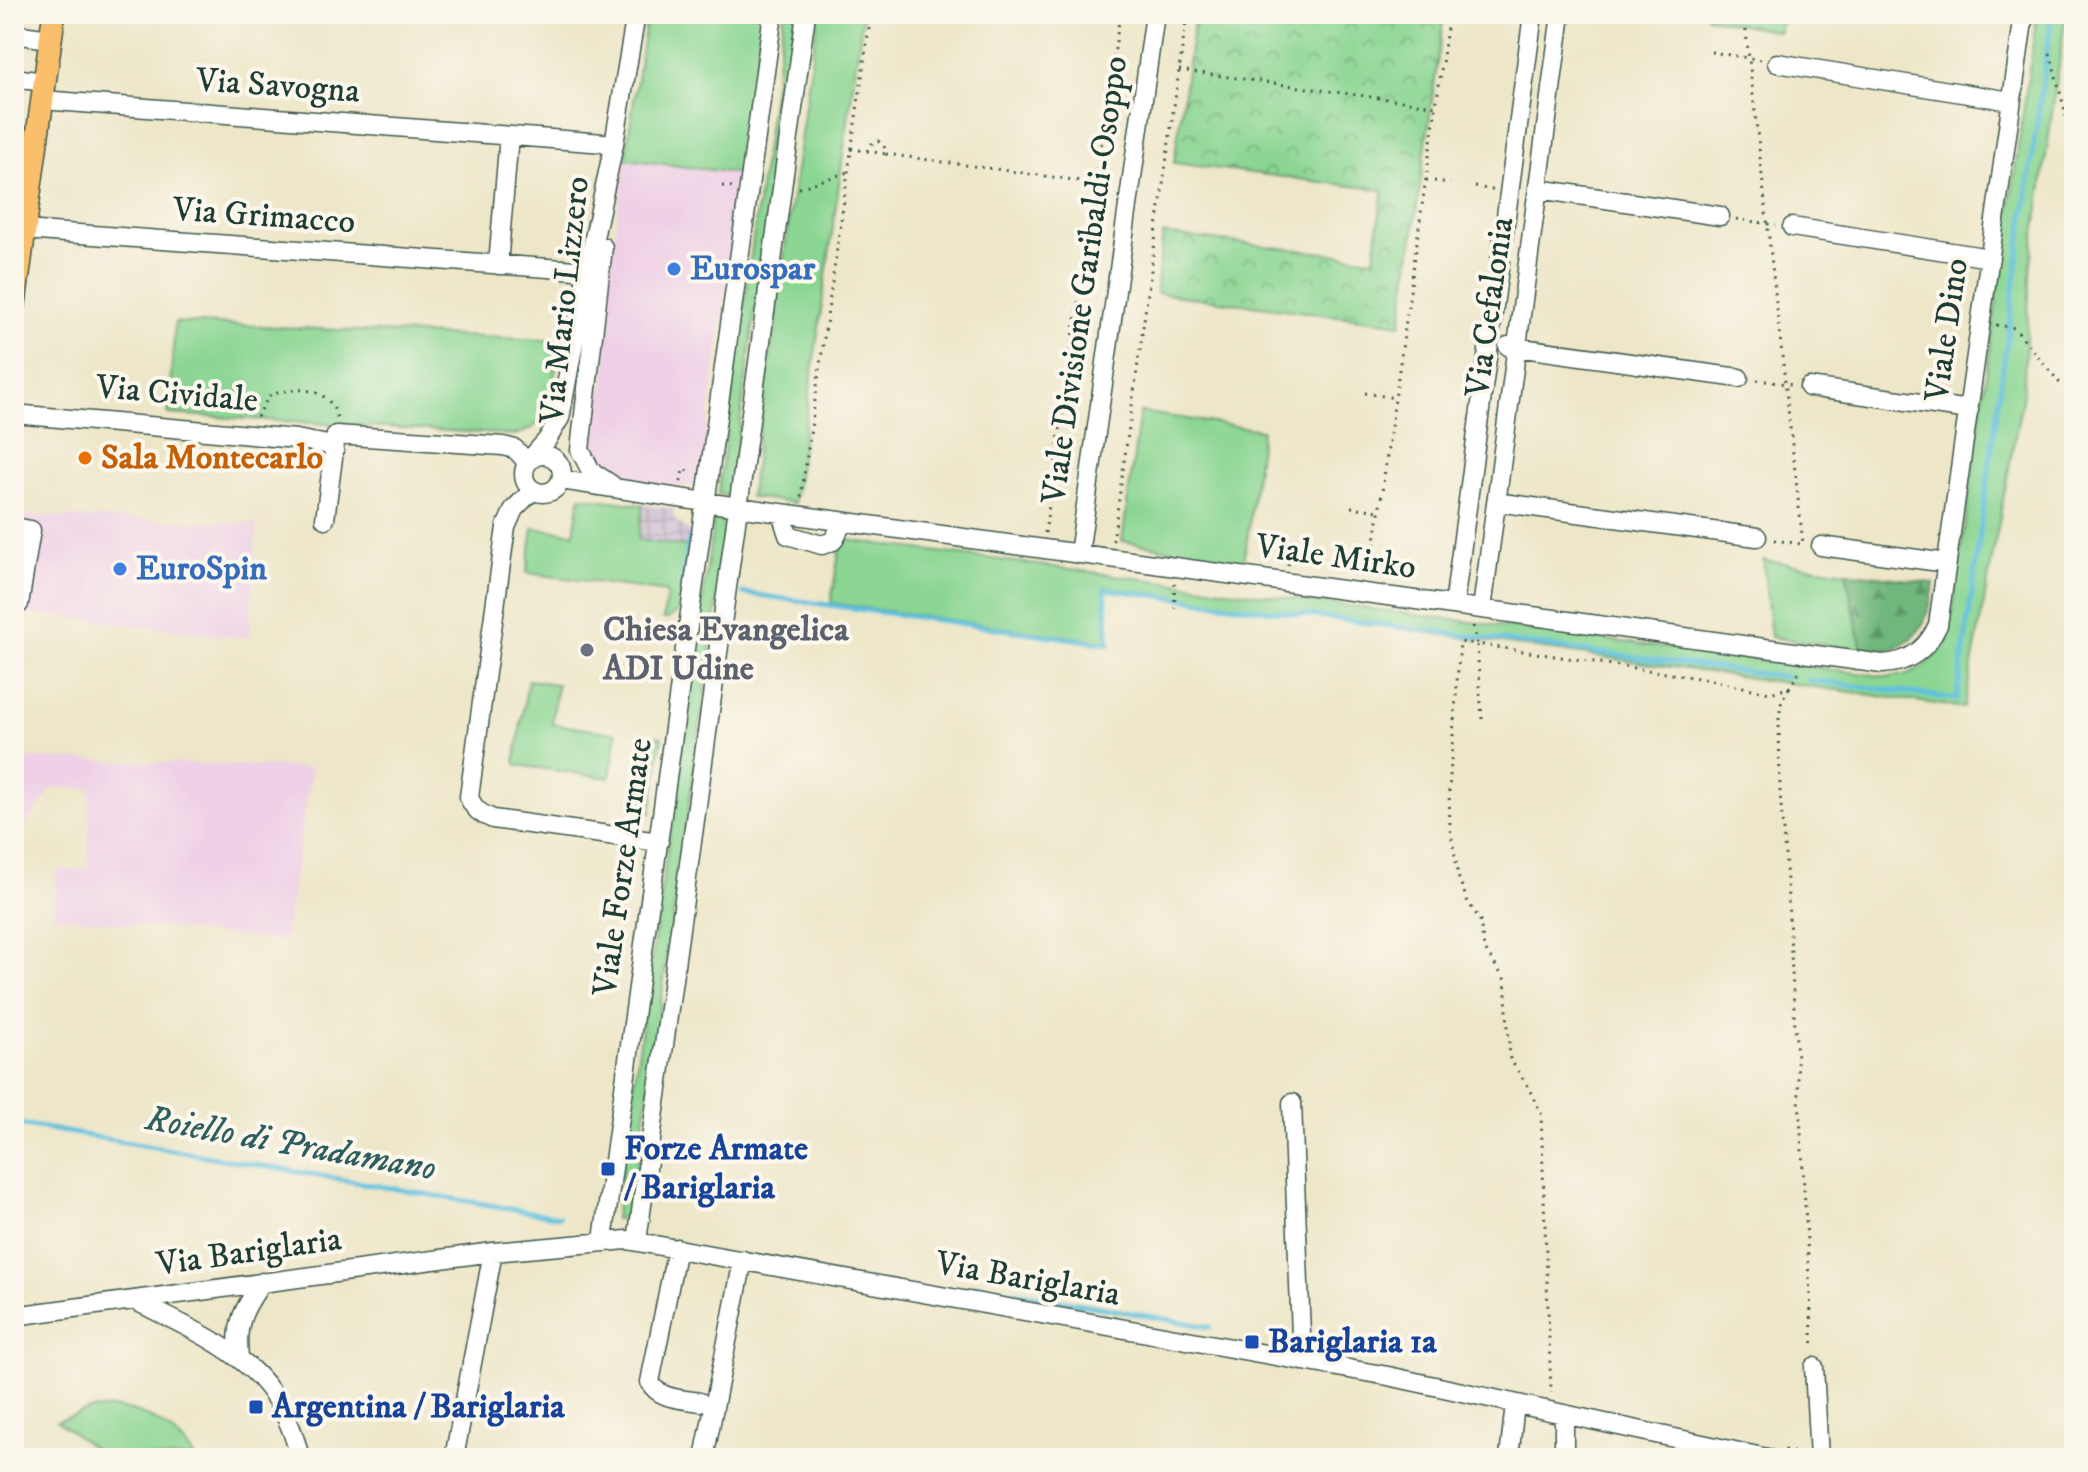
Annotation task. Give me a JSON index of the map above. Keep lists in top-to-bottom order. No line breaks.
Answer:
{"streets":{"street":["Via Savogna","Via Grimacco","Viale Divisione Garibaldi-Osoppo","Via Mario Lizzero","Via Cefalonia","Viale Dino","Via Cividale","Viale Mirko","Viale Forze Armate","Via Bariglaria"]},"crossings":[["Via Savogna","Via Mario Lizzero"],["Viale Divisione Garibaldi-Osoppo","Viale Mirko"],["Via Mario Lizzero","Via Cividale"],["Via Mario Lizzero","Viale Forze Armate"],["Via Cefalonia","Viale Mirko"],["Viale Dino","Viale Mirko"],["Viale Mirko","Viale Forze Armate"],["Viale Forze Armate","Via Bariglaria"]],"water":["Roiello di Pradamano"],"places":{"other":["Eurospar","Sala Montecarlo","EuroSpin","Chiesa Evangelica ADI Udine"],"transit":["Forze Armate / Bariglaria","Bariglaria 1a","Argentina / Bariglaria"]}}
